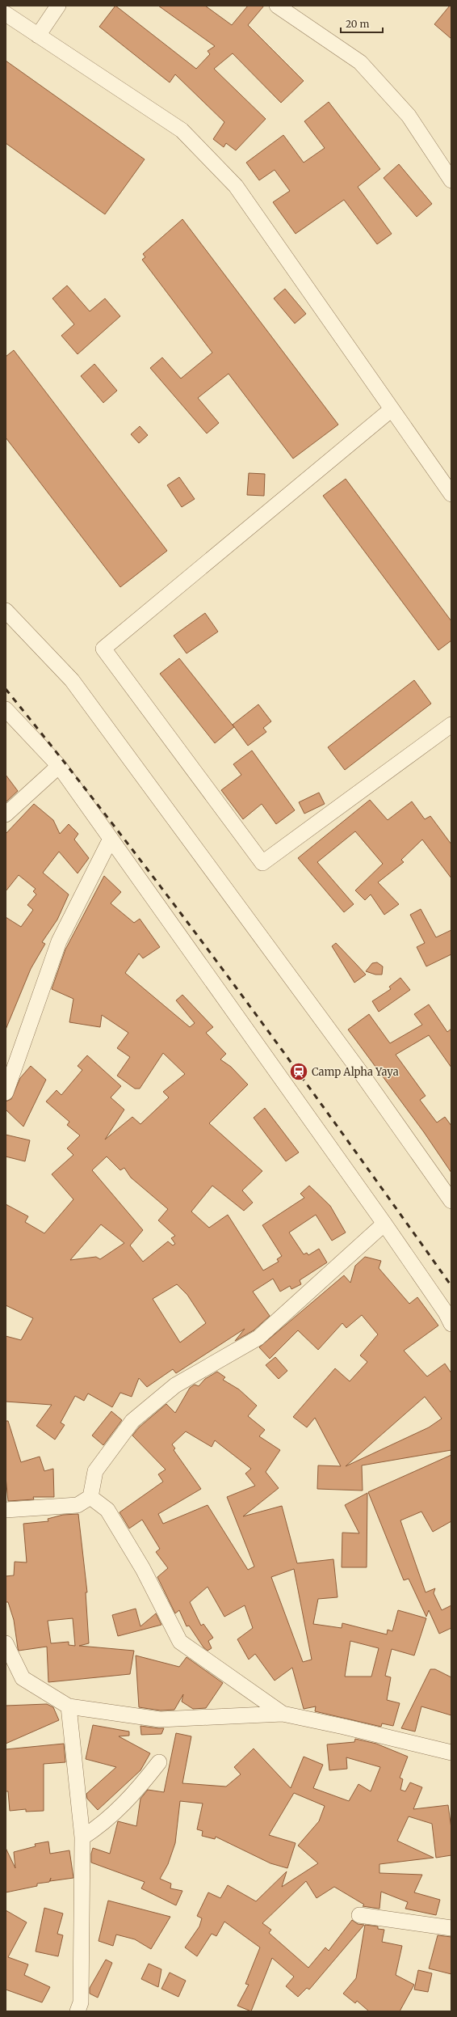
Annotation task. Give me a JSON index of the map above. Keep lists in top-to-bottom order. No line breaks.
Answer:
{"places":{"station":["Camp Alpha Yaya"]},"scale_bar":"20 m"}
